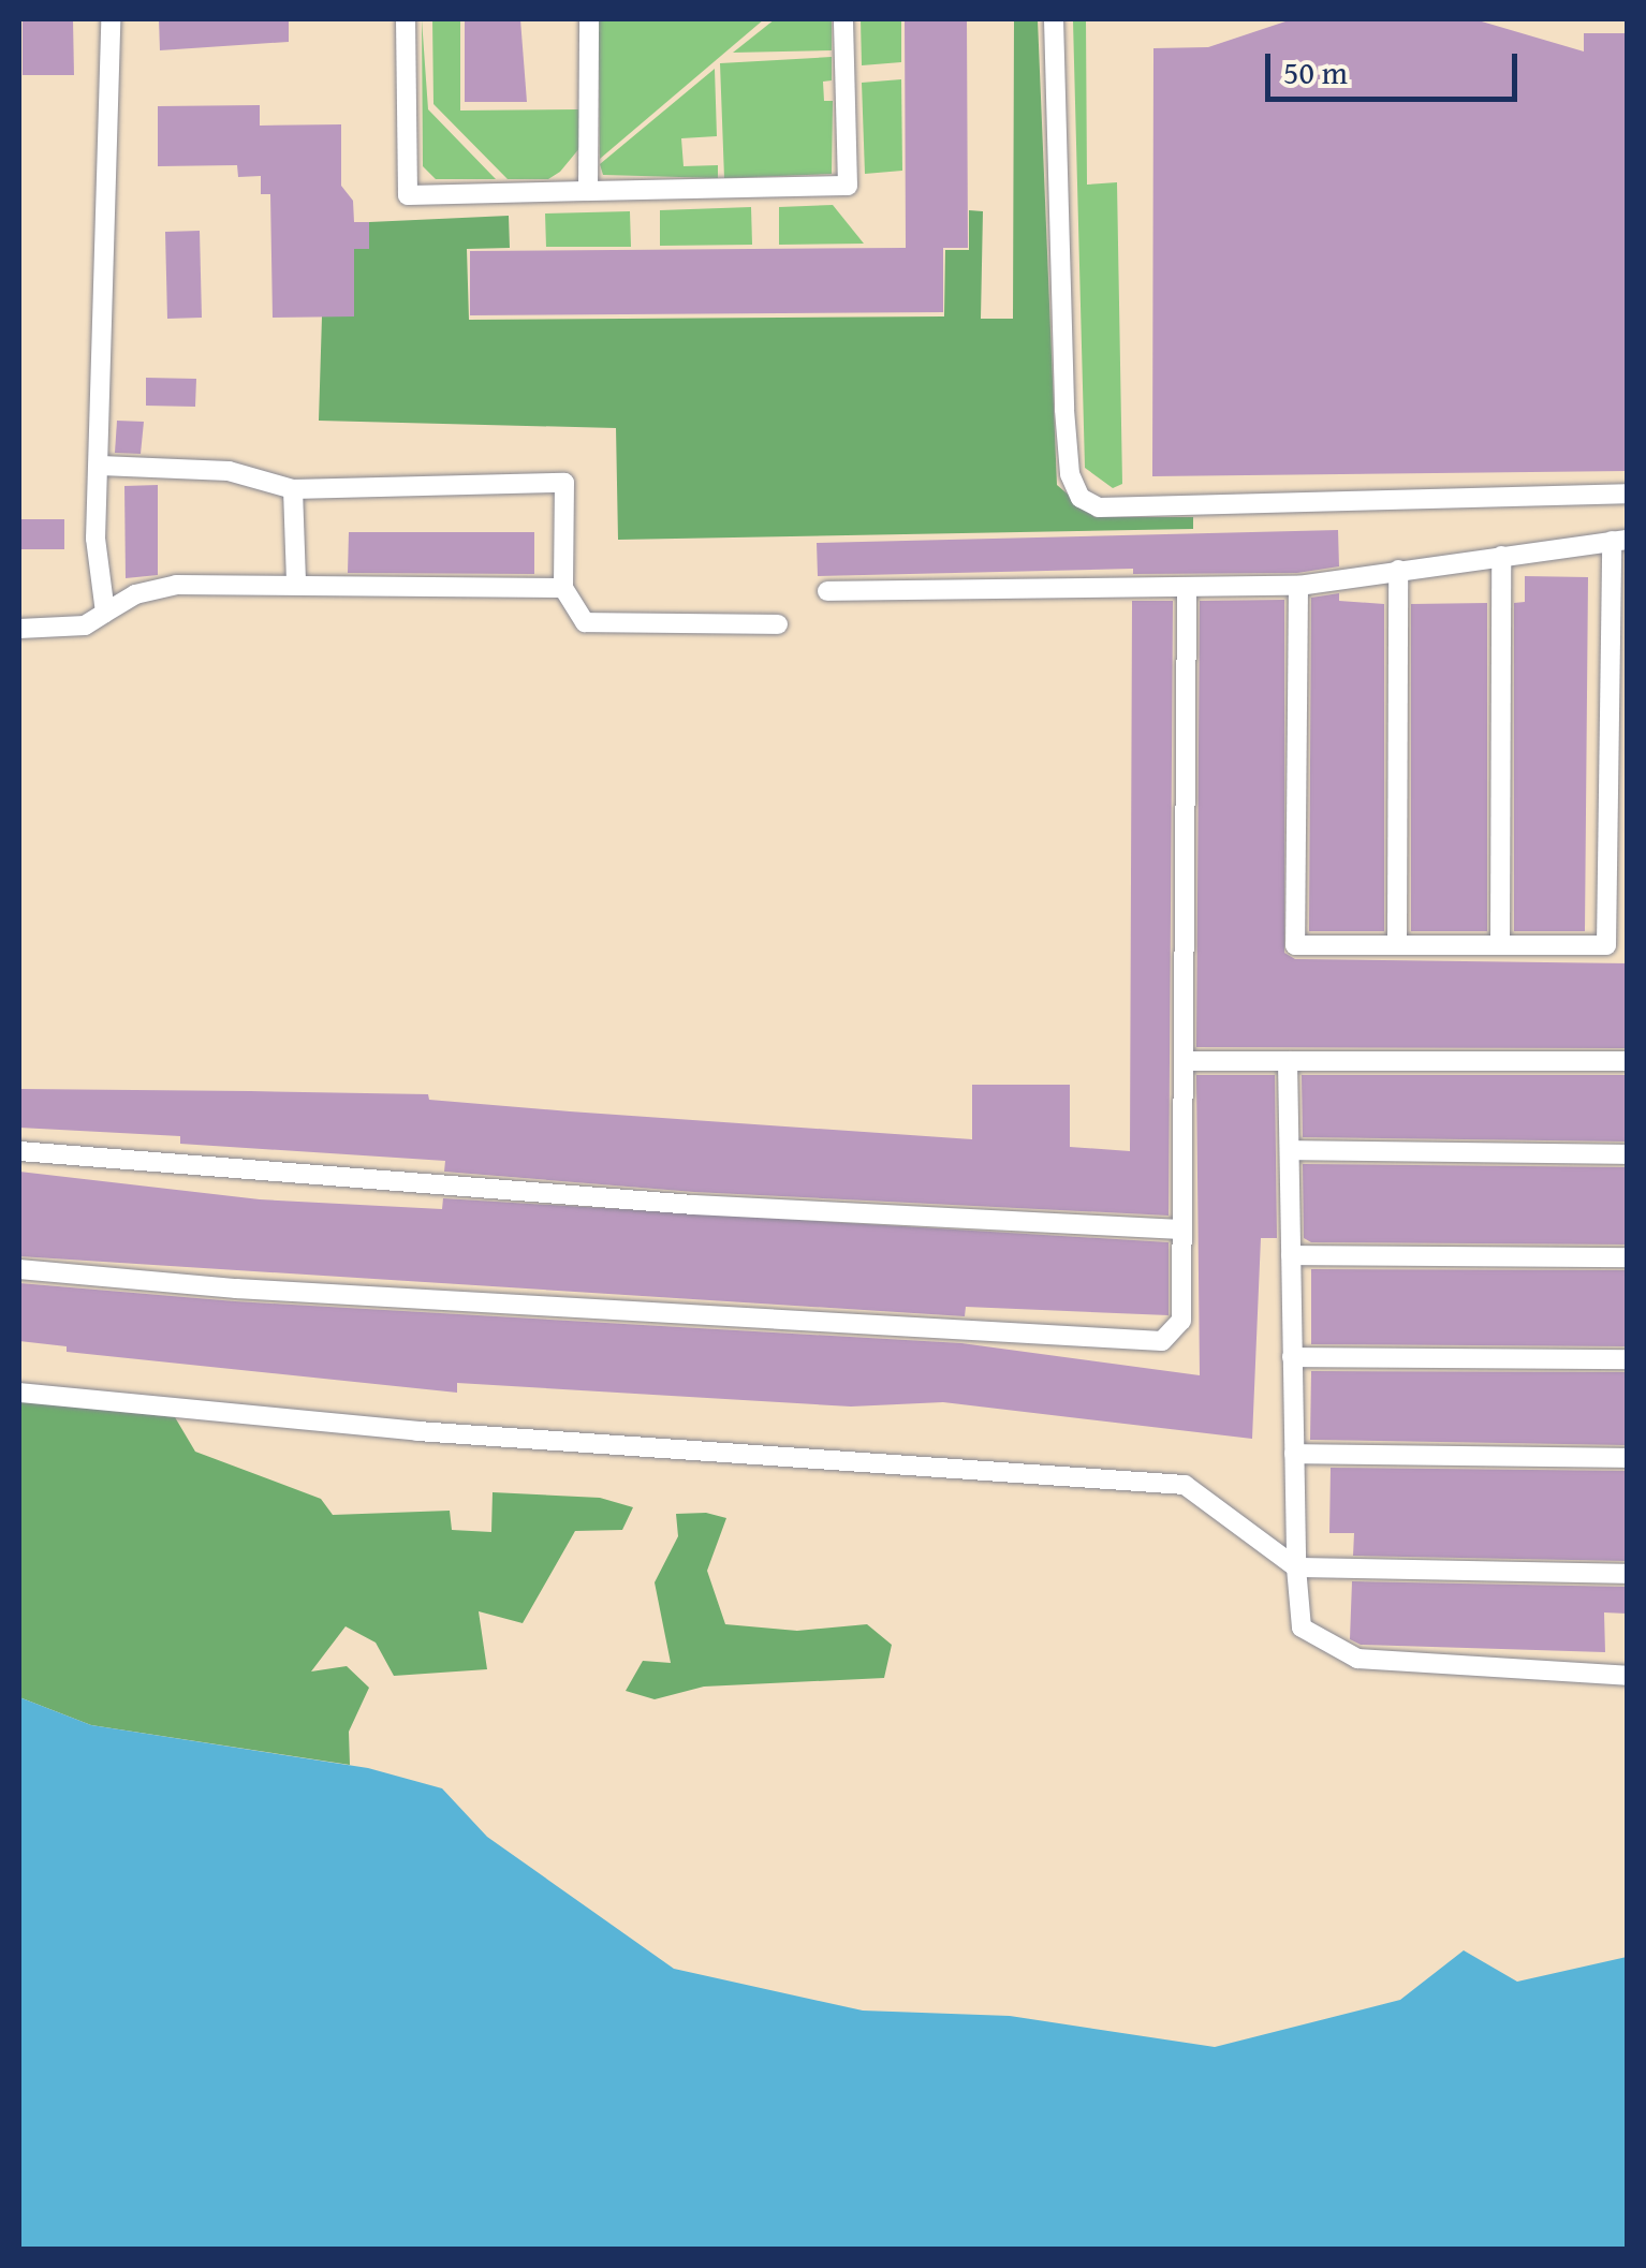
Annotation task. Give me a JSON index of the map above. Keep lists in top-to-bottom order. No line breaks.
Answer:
{"scale_bar":"50 m"}
